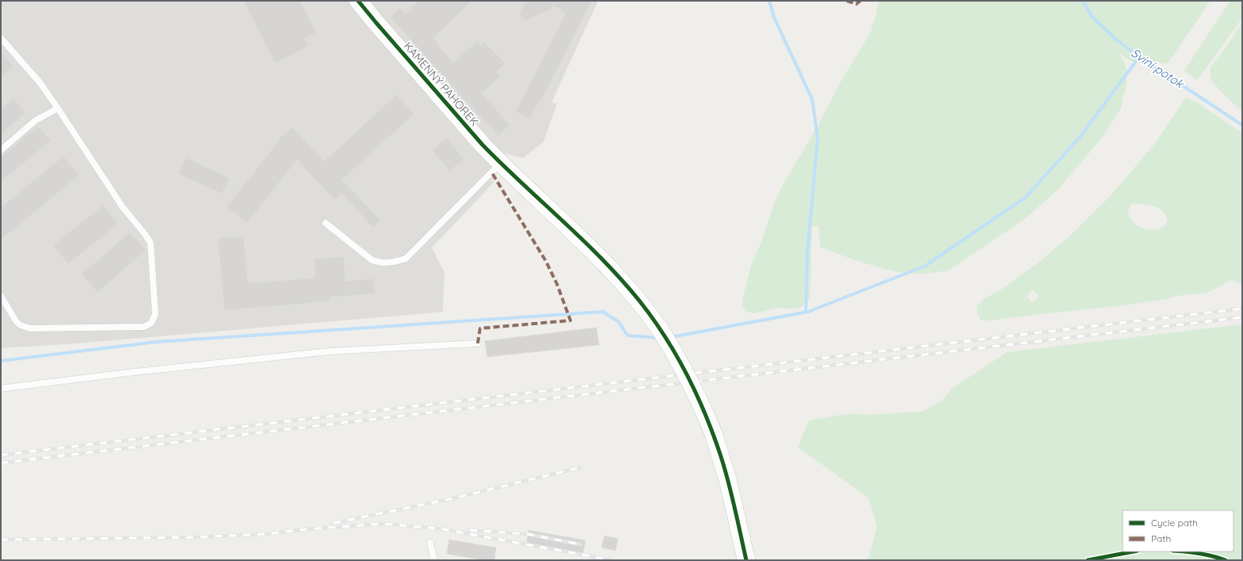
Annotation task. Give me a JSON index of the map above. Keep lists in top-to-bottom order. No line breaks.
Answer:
{"streets":{"street":["KAMENNÝ PAHOREK"]},"water":["Sviní potok"],"legend":["Cycle path","Path"]}
